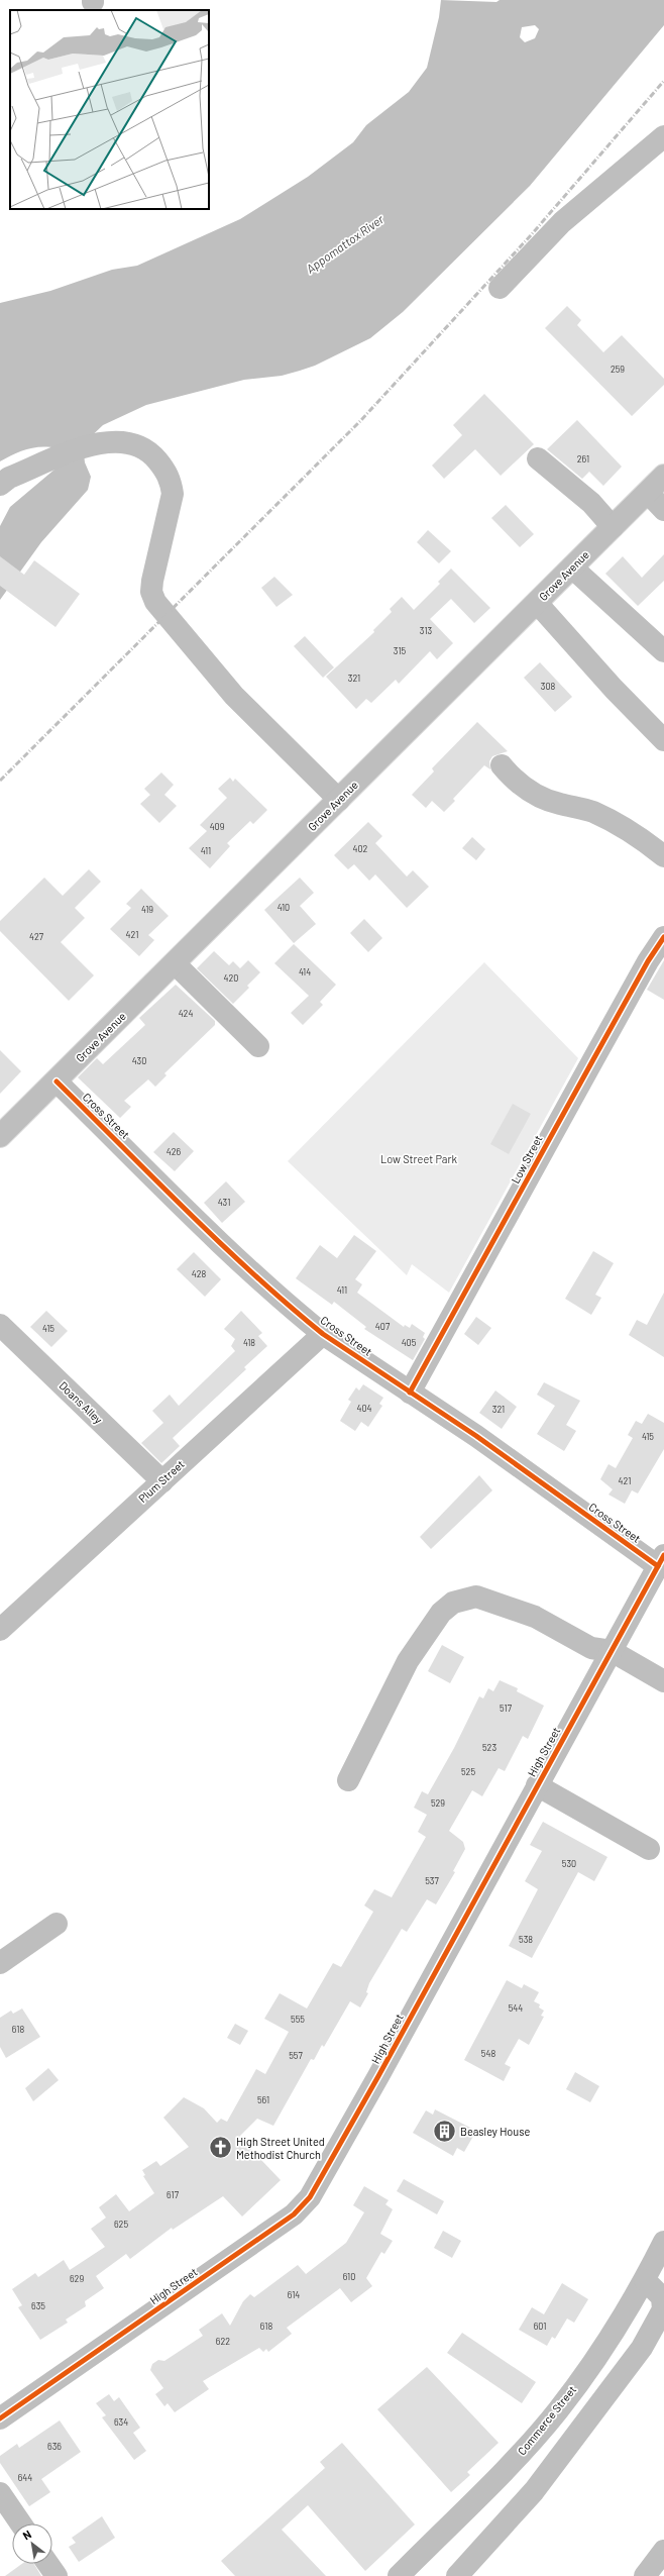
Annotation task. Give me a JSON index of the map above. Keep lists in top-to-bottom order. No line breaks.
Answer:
{"streets":{"street":["Grove Avenue","Cross Street","Low Street","Doans Alley","Plum Street","High Street","Commerce Street"]},"crossings":[["Grove Avenue","Cross Street"],["Cross Street","Low Street"],["Cross Street","Plum Street"],["Cross Street","High Street"],["Doans Alley","Plum Street"]],"water":["Appomattox River"],"parks":["Low Street Park"],"places":{"building":["Beasley House"],"church":["High Street United Methodist Church"]},"house_numbers":["259","261","313","315","321","308","409","402","411","410","419","421","427","414","420","424","430","426","431","428","411","407","415","418","405","404","321","415","421","517","523","525","529","530","537","538","544","555","618","548","557","561","617","625","610","629","614","635","618","601","622","634","636","644"],"north":"top left"}
